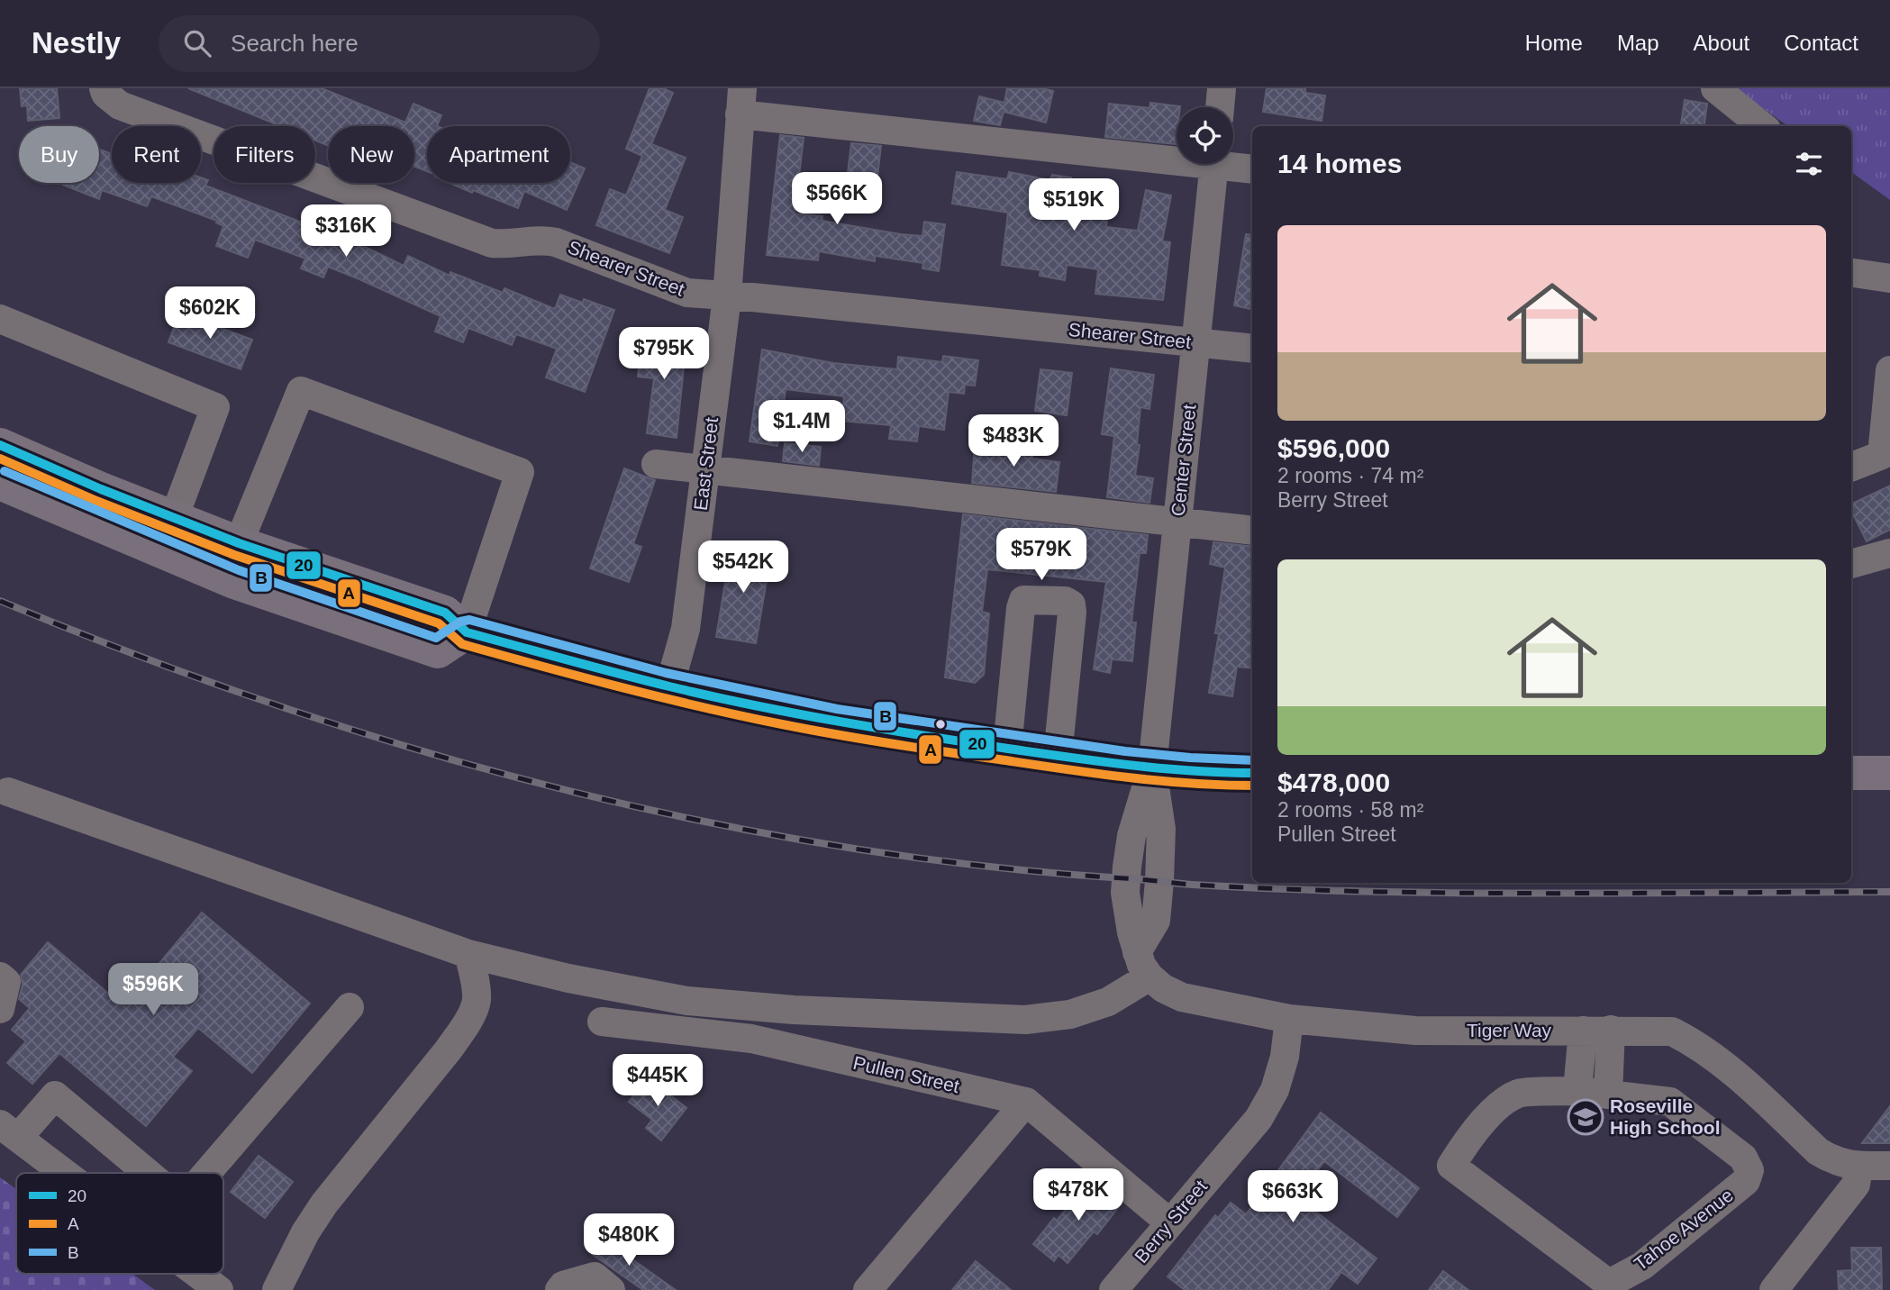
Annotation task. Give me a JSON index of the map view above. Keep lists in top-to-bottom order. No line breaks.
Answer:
{"streets":{"street":["Shearer Street","Center Street","East Street","Tiger Way","Pullen Street","Berry Street","Tahoe Avenue"]},"crossings":[["Shearer Street","Center Street"],["Shearer Street","East Street"],["Tiger Way","Berry Street"],["Pullen Street","Berry Street"]],"places":{"school or university":["Roseville High School"]},"lines":["transit line 20","transit line A","transit line B"],"legend":["20","A","B"],"page":{"header":"Nestly","search":"Search here","nav":["Home","Map","About","Contact"],"chip":["Buy","Rent","Filters","New","Apartment"],"heading":"14 homes","price":["$566K","$519K","$316K","$602K","$795K","$1.4M","$483K","$579K","$542K","$596K","$445K","$478K","$663K","$480K"],"list":[{"name":"$596,000","note":"2 rooms · 74 m² · Berry Street"},{"name":"$478,000","note":"2 rooms · 58 m² · Pullen Street"}]}}
